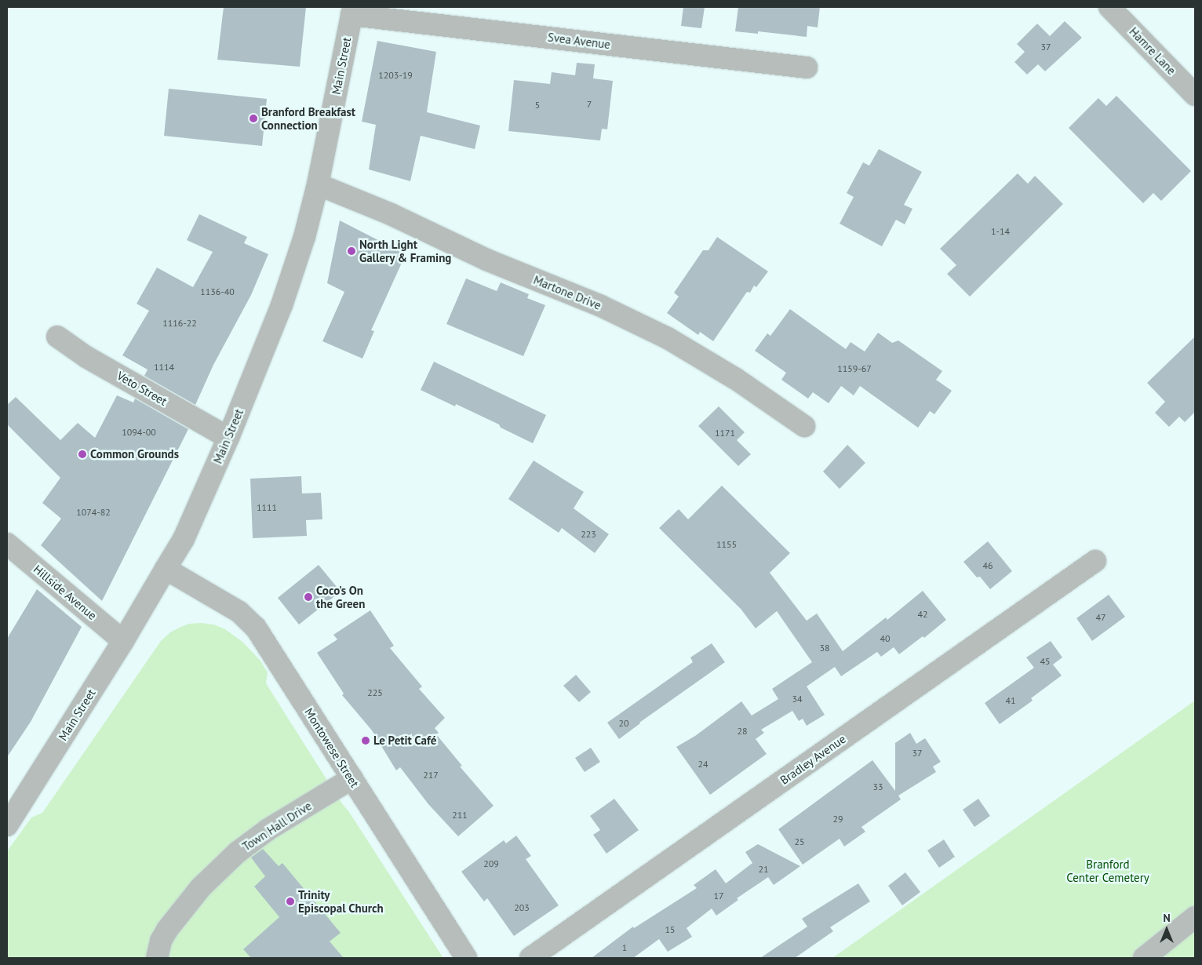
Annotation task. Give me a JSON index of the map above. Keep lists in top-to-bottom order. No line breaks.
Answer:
{"streets":{"street":["Svea Avenue","Hamre Lane","Main Street","Martone Drive","Veto Street","Hillside Avenue","Montowese Street","Bradley Avenue","Town Hall Drive"]},"crossings":[["Svea Avenue","Main Street"],["Main Street","Martone Drive"],["Main Street","Veto Street"],["Main Street","Hillside Avenue"],["Main Street","Montowese Street"],["Montowese Street","Town Hall Drive"]],"parks":["Branford Center Cemetery"],"places":["Branford Breakfast Connection","North Light Gallery & Framing","Common Grounds","Coco's On the Green","Le Petit Café","Trinity Episcopal Church"],"house_numbers":["37","1203-19","7","5","1-14","1136-40","1116-22","1114","1159-67","1094-00","1171","1111","1074-82","223","1155","46","42","47","40","38","45","225","34","41","20","28","37","24","217","33","211","29","25","209","21","17","203","15","1"],"north":"top"}
